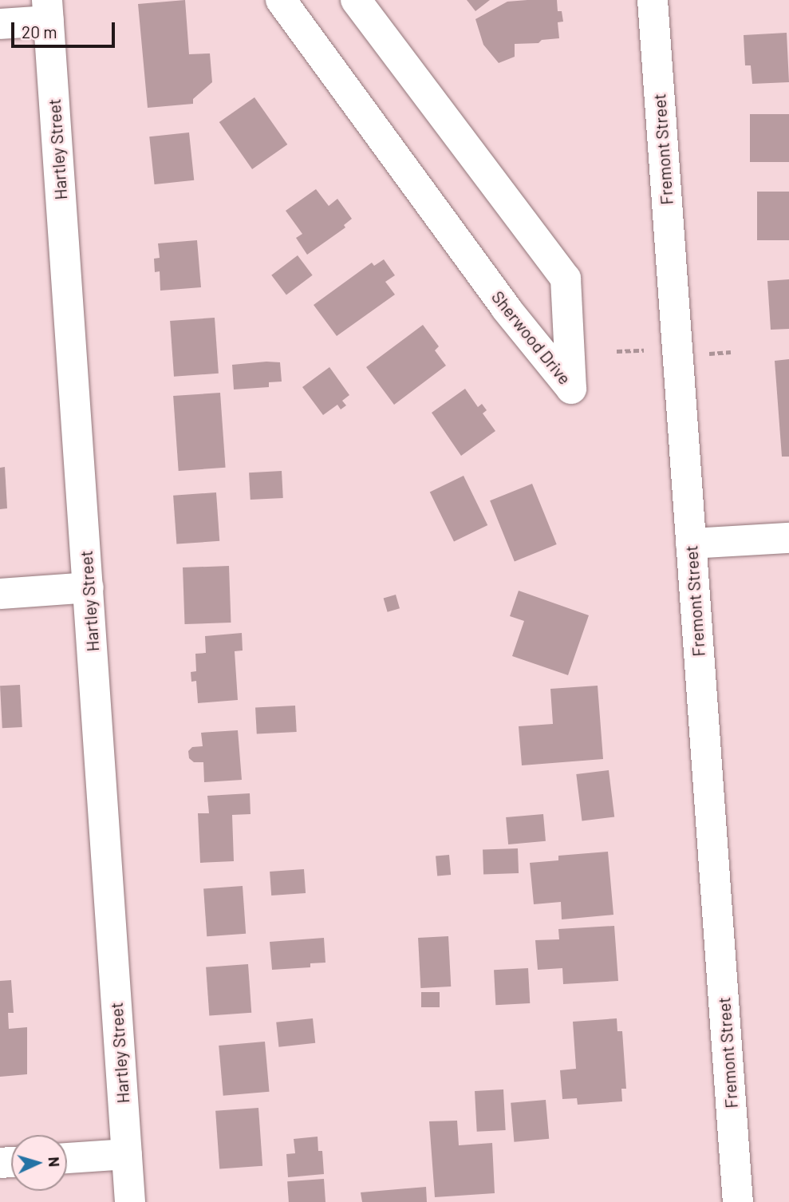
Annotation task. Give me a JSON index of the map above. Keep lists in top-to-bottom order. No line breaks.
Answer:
{"streets":{"street":["Hartley Street","Fremont Street","Sherwood Drive"]},"scale_bar":"20 m","north":"right"}
